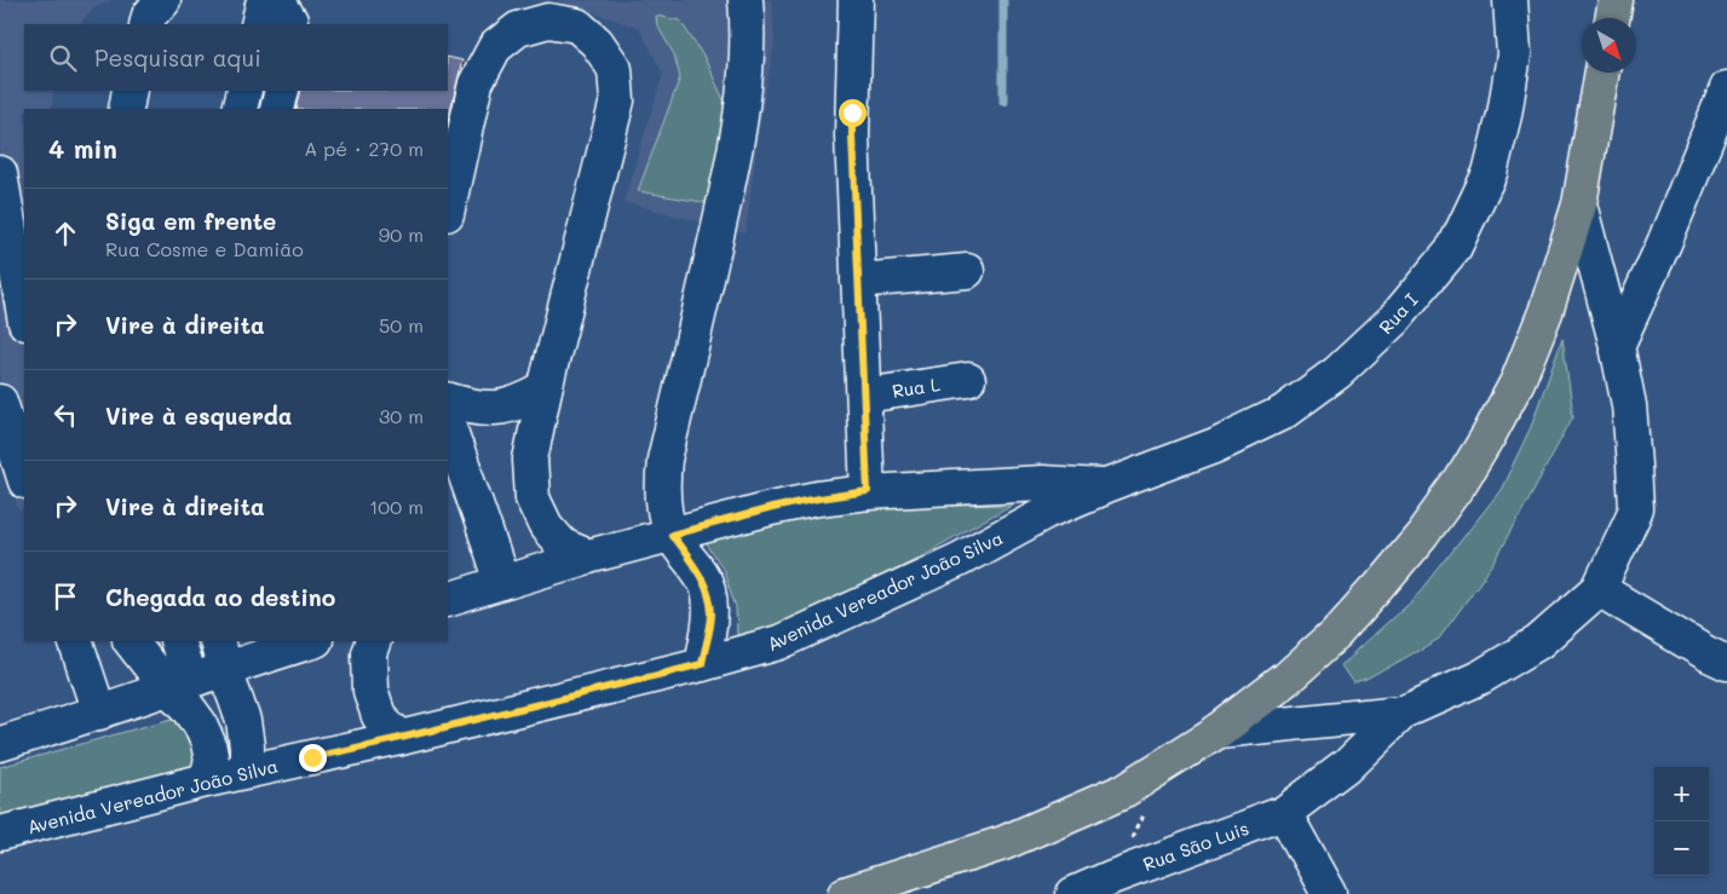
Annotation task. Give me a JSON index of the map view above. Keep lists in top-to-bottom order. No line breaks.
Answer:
{"streets":{"street":["Rua I","Rua L","Avenida Vereador João Silva","Rua São Luis"]},"crossings":[["Rua I","Avenida Vereador João Silva"]],"north":"bottom right","page":{"search":"Pesquisar aqui","heading":["4 min","A pé · 270 m"],"list":[["Siga em frente","Rua Cosme e Damião","90 m"],["Vire à direita","50 m"],["Vire à esquerda","30 m"],["Vire à direita","100 m"],"Chegada ao destino"],"map_buttons":["+","−"]}}
